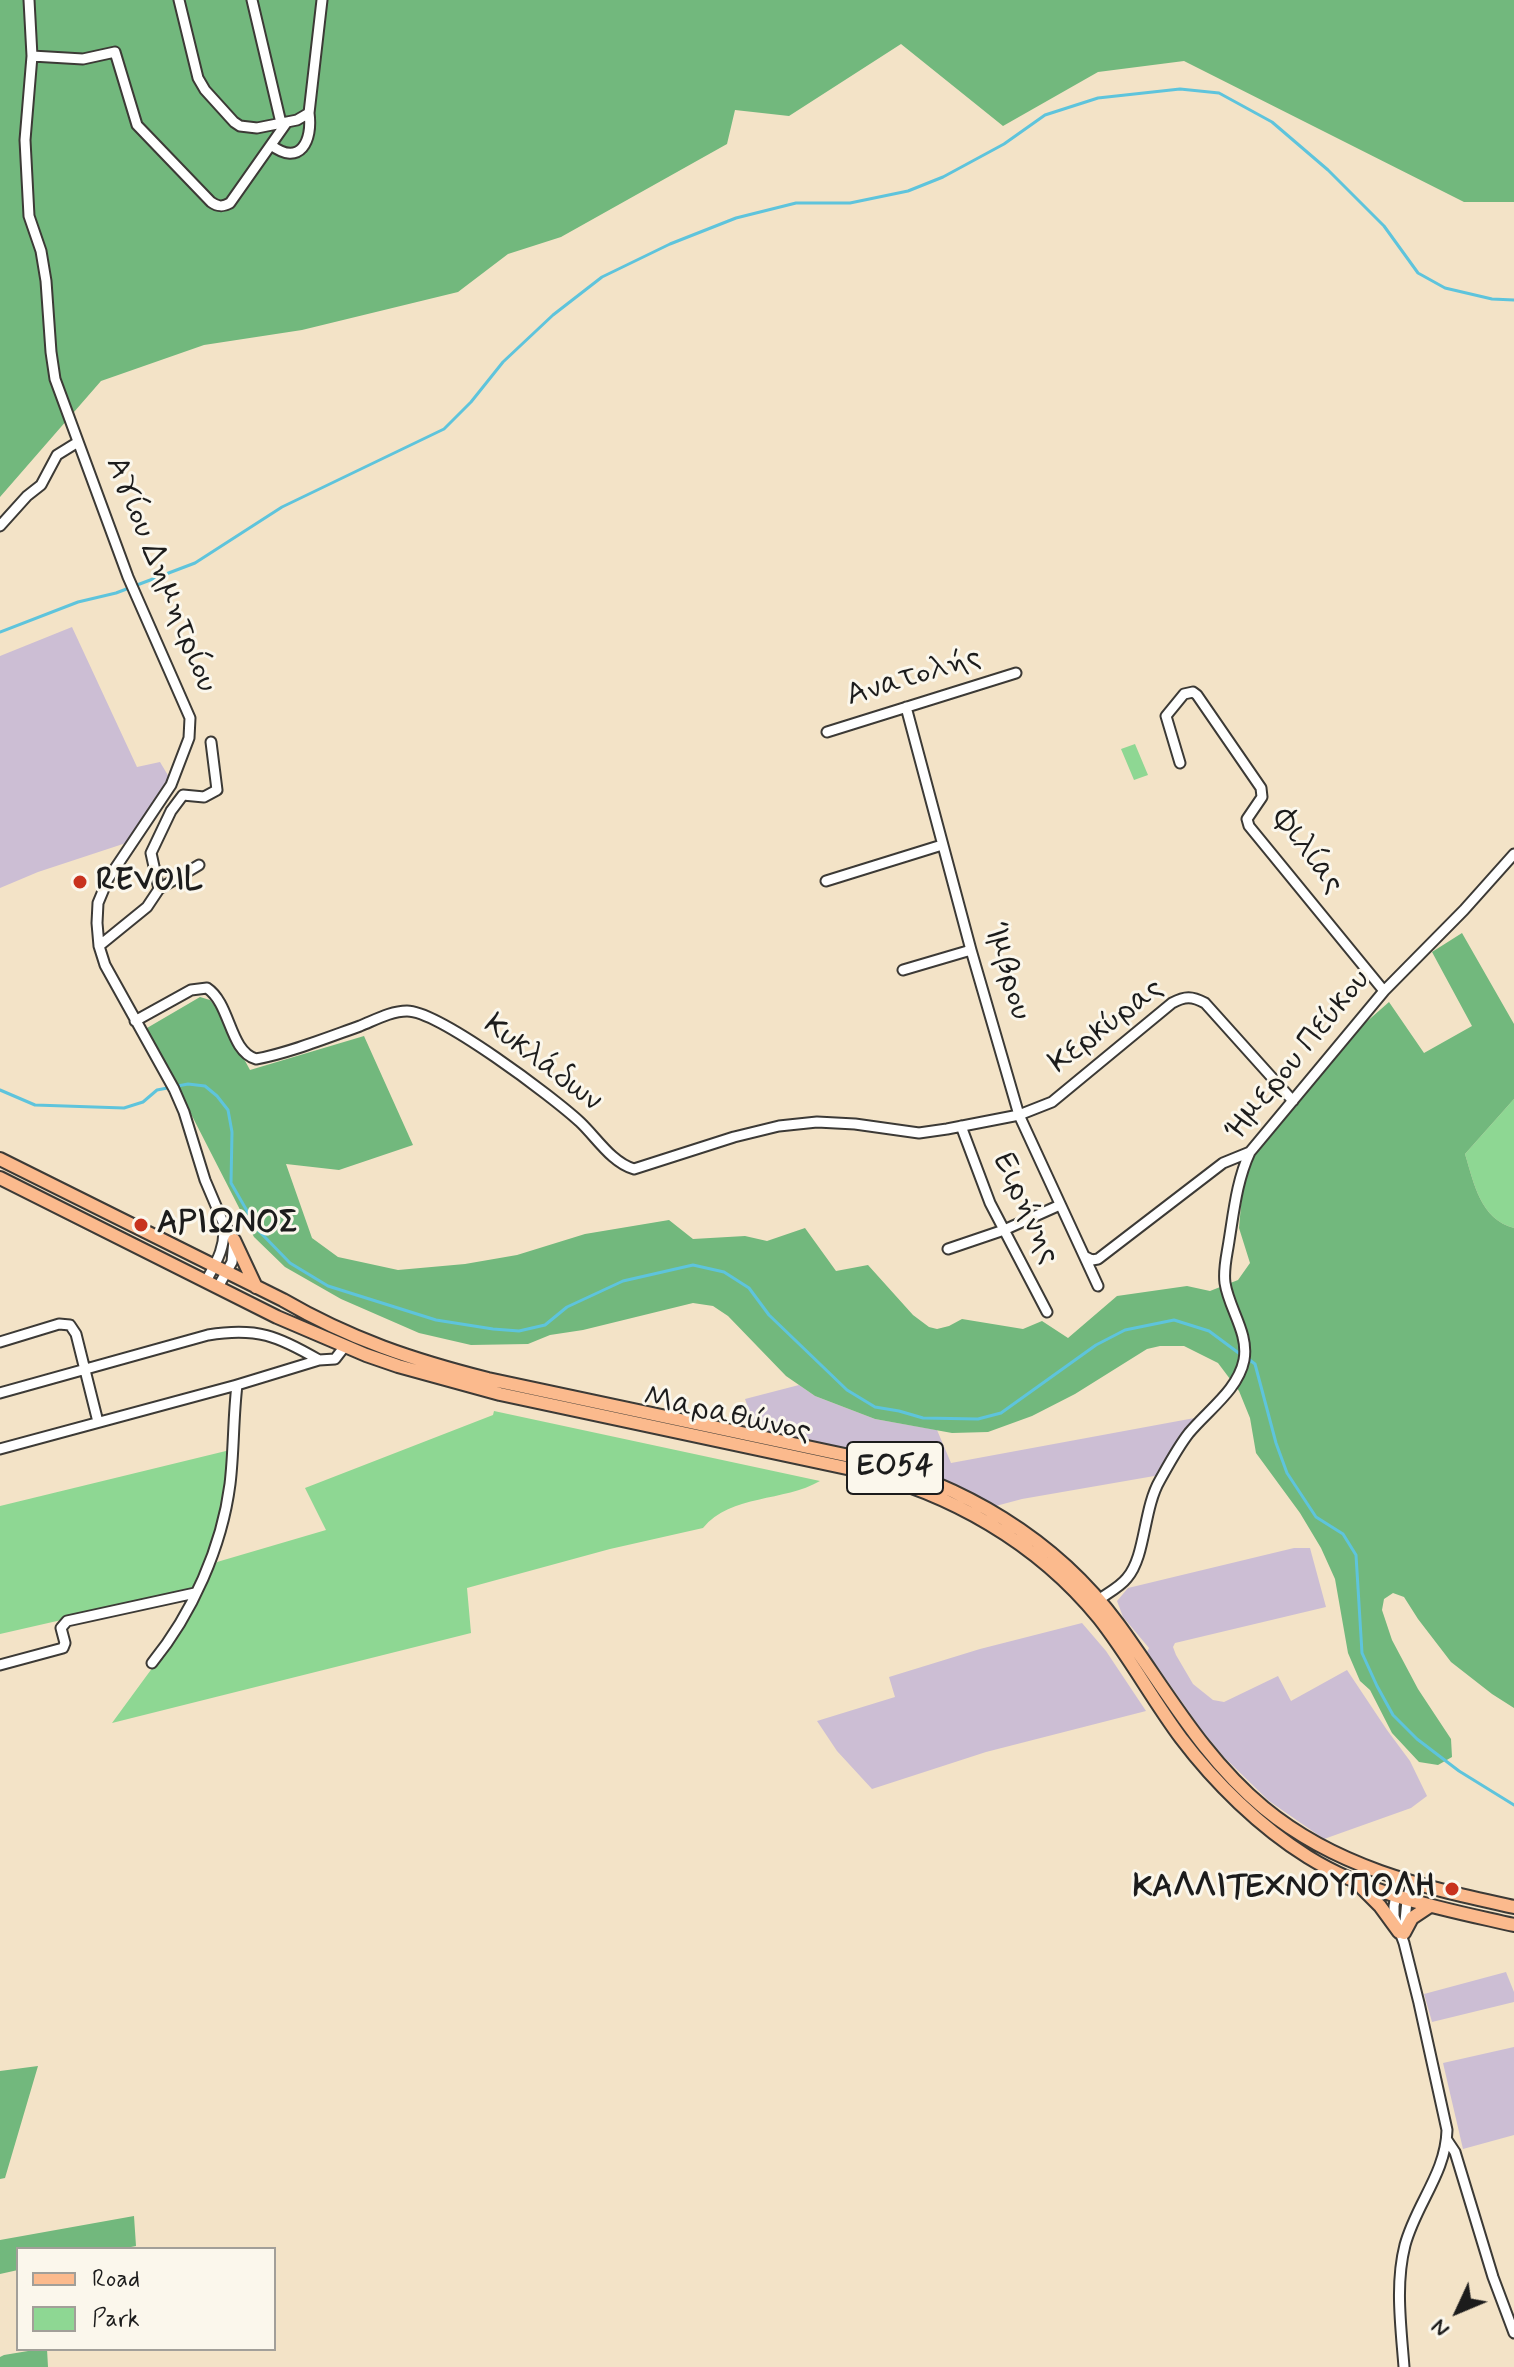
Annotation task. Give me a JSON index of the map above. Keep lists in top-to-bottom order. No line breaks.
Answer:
{"streets":{"main road":["Μαραθώνος","ΕΟ54"],"street":["Αγίου Δημητρίου","Ανατολής","Φιλίας","Ίμβρου","Κερκύρας","Ήμερου Πεύκου","Κυκλάδων","Ειρήνης"]},"crossings":[["Αγίου Δημητρίου","Κυκλάδων"],["Αγίου Δημητρίου","Μαραθώνος"],["Ανατολής","Ίμβρου"],["Φιλίας","Ήμερου Πεύκου"],["Ίμβρου","Κερκύρας"],["Κερκύρας","Ήμερου Πεύκου"],["Κερκύρας","Κυκλάδων"],["Κερκύρας","Ειρήνης"],["Ήμερου Πεύκου","Μαραθώνος"],["Κυκλάδων","Ειρήνης"]],"places":["REVOIL","ΑΡΙΩΝΟΣ","ΚΑΛΛΙΤΕΧΝΟΥΠΟΛΗ"],"legend":["Road","Park"],"north":"bottom left"}
